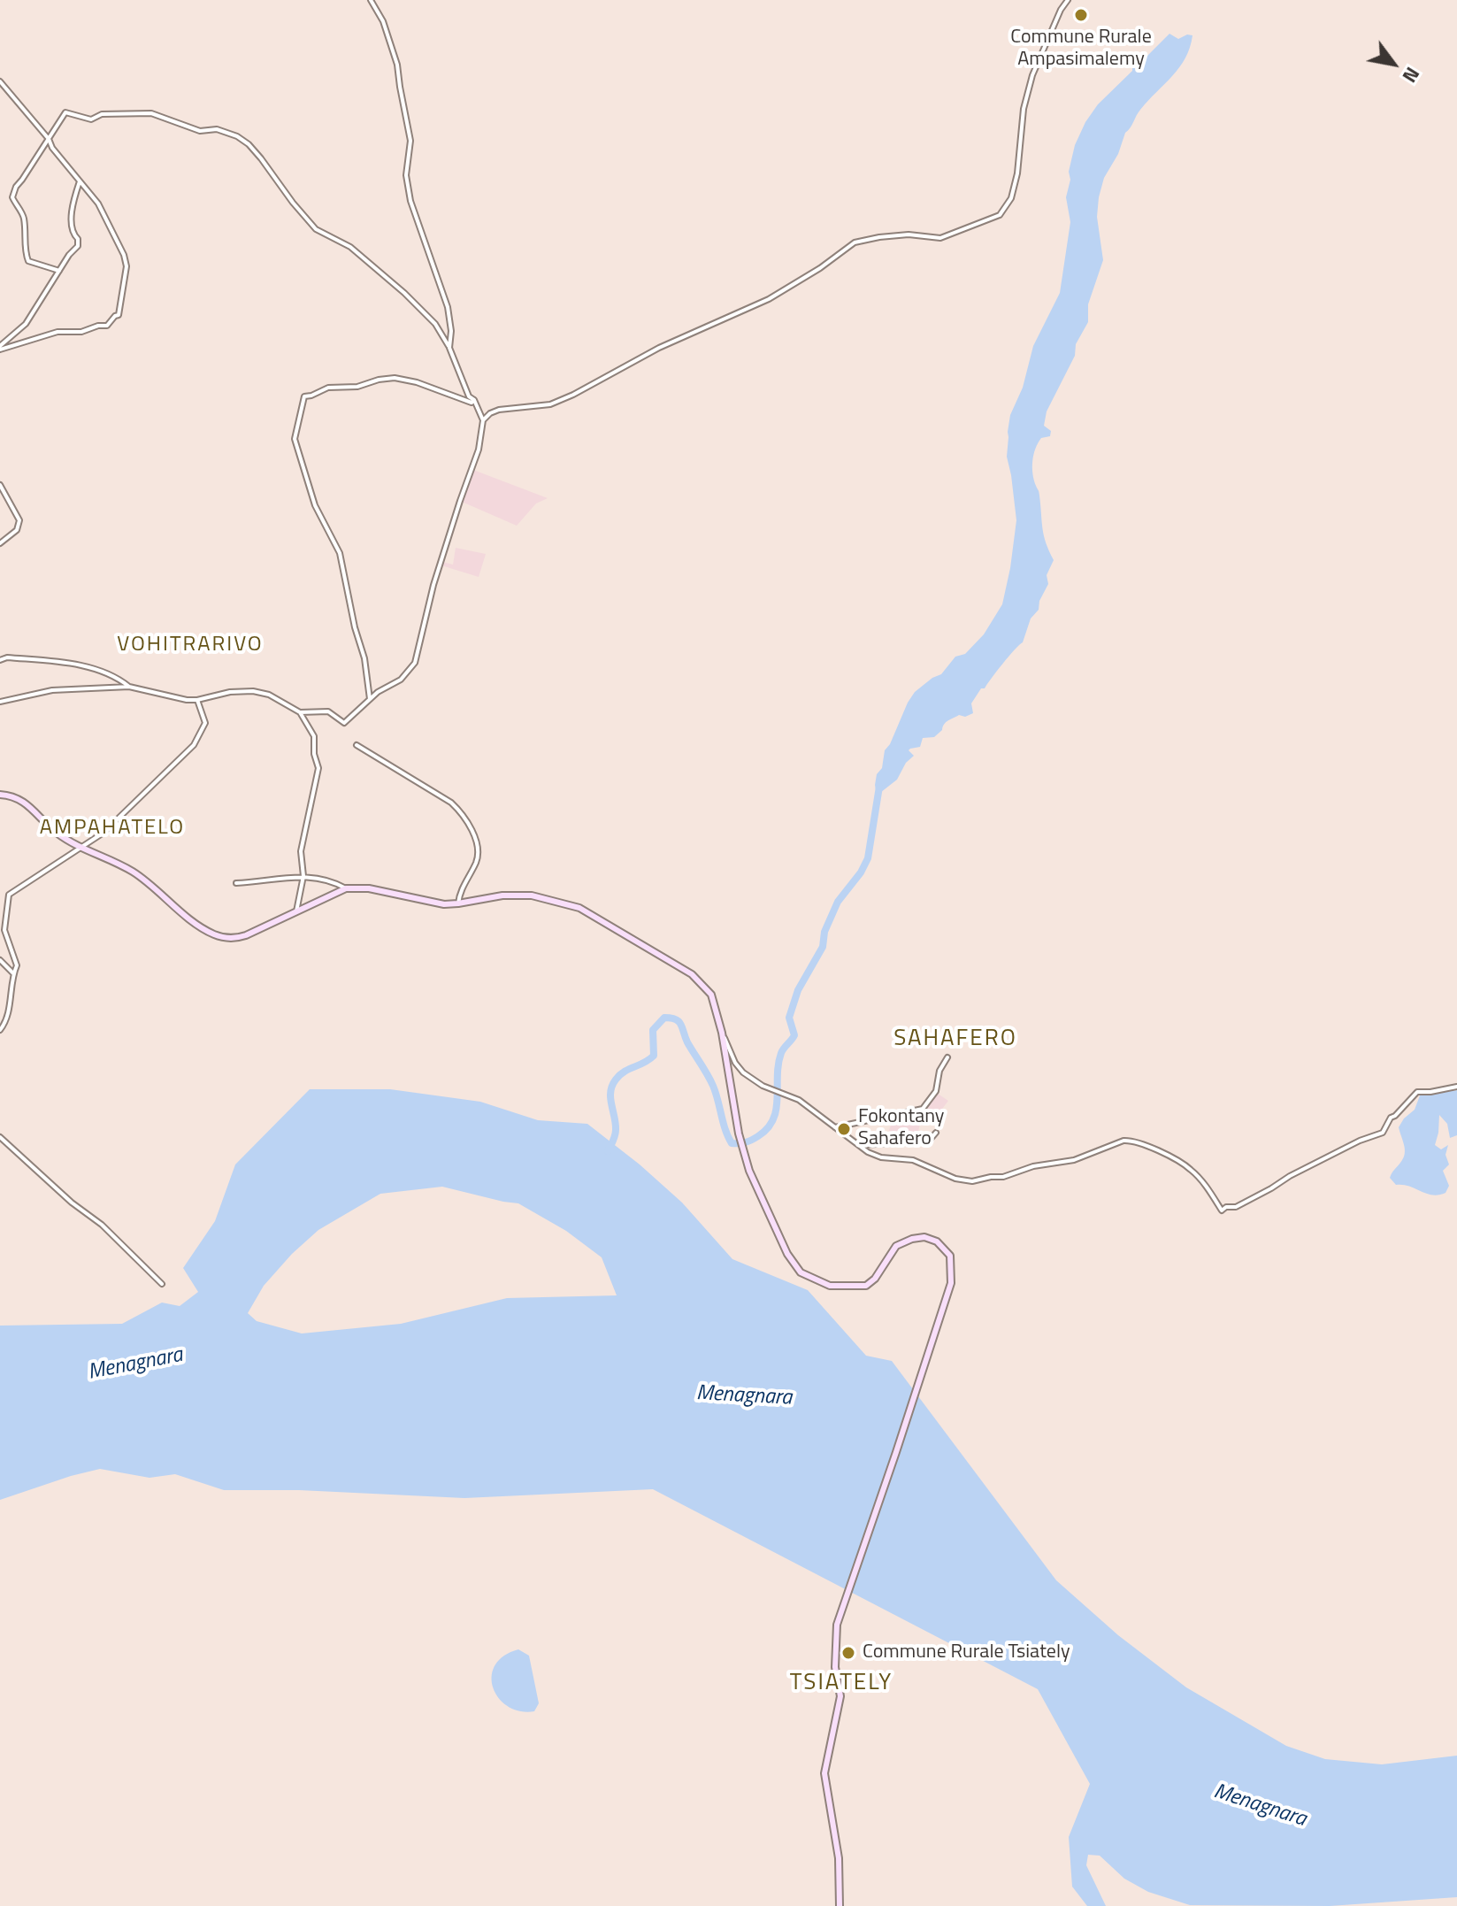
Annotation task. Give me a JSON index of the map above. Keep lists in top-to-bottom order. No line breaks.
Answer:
{"districts":["VOHITRARIVO","AMPAHATELO","SAHAFERO","TSIATELY"],"water":["Menagnara"],"places":["Commune Rurale Ampasimalemy","Fokontany Sahafero","Commune Rurale Tsiately"],"north":"bottom right"}
